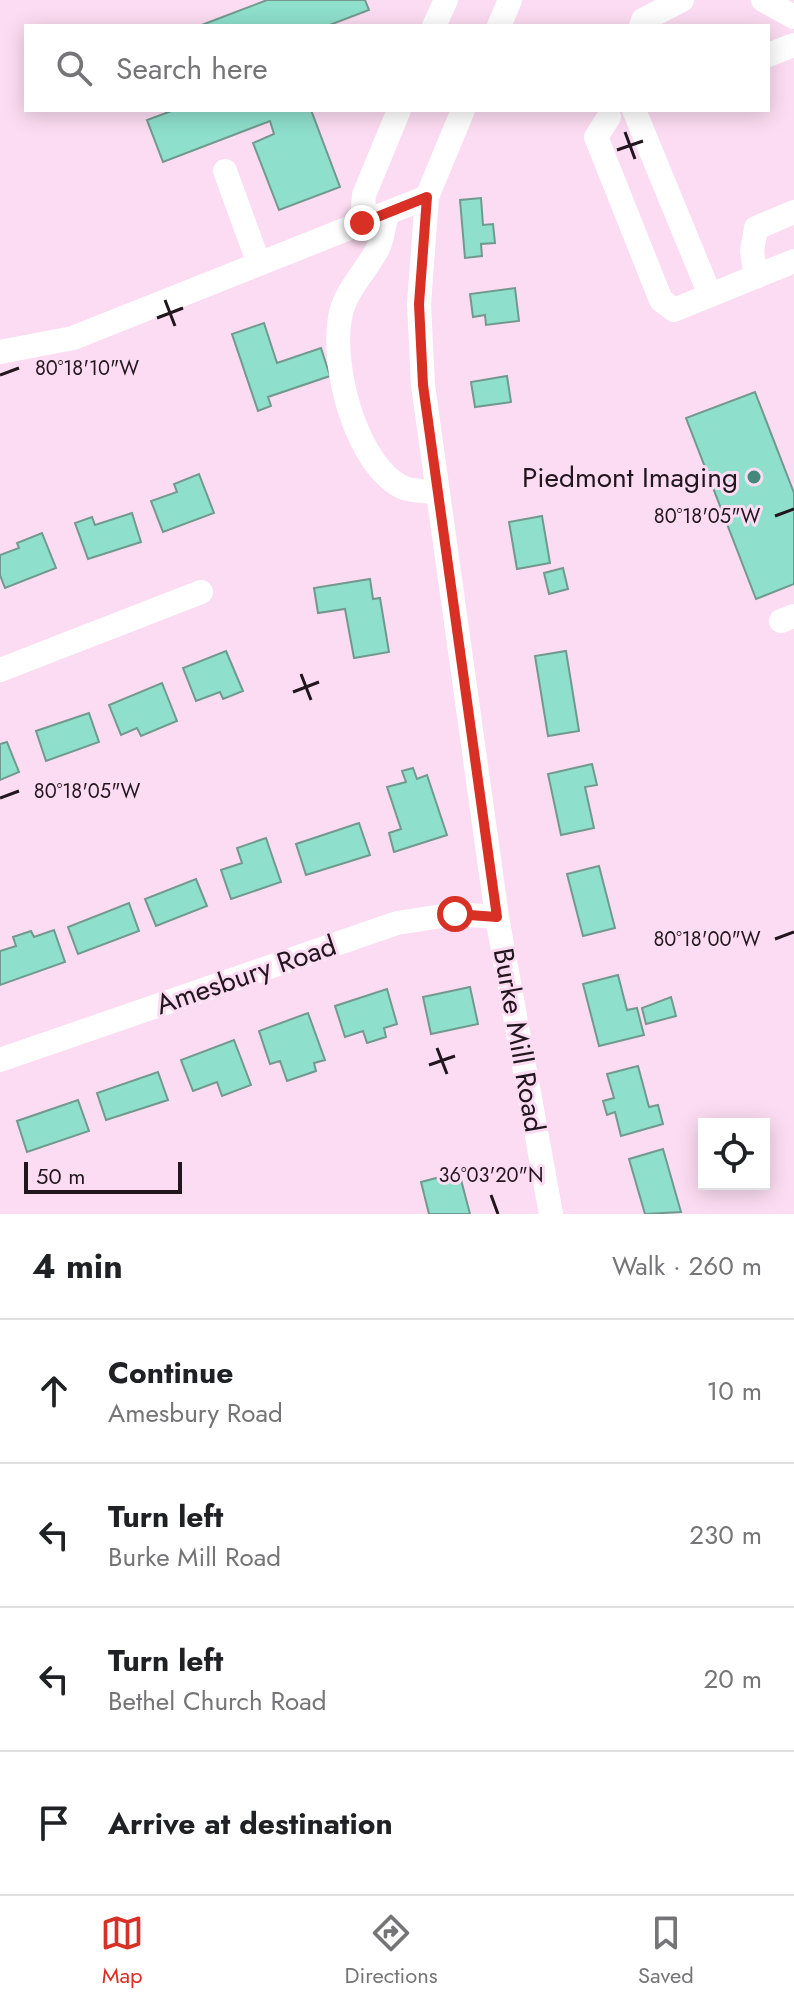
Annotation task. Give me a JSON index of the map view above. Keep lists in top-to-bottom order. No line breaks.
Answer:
{"streets":{"street":["Amesbury Road","Burke Mill Road"]},"crossings":[["Amesbury Road","Burke Mill Road"]],"places":["Piedmont Imaging"],"scale_bar":"50 m","page":{"search":"Search here","scale":"50 m","heading":["4 min","Walk · 260 m"],"list":[["Continue","Amesbury Road","10 m"],["Turn left","Burke Mill Road","230 m"],["Turn left","Bethel Church Road","20 m"],"Arrive at destination"],"nav":["Map","Directions","Saved"]},"coordinates":["80°18'10\"W","80°18'05\"W","80°18'00\"W","36°03'20\"N"]}
